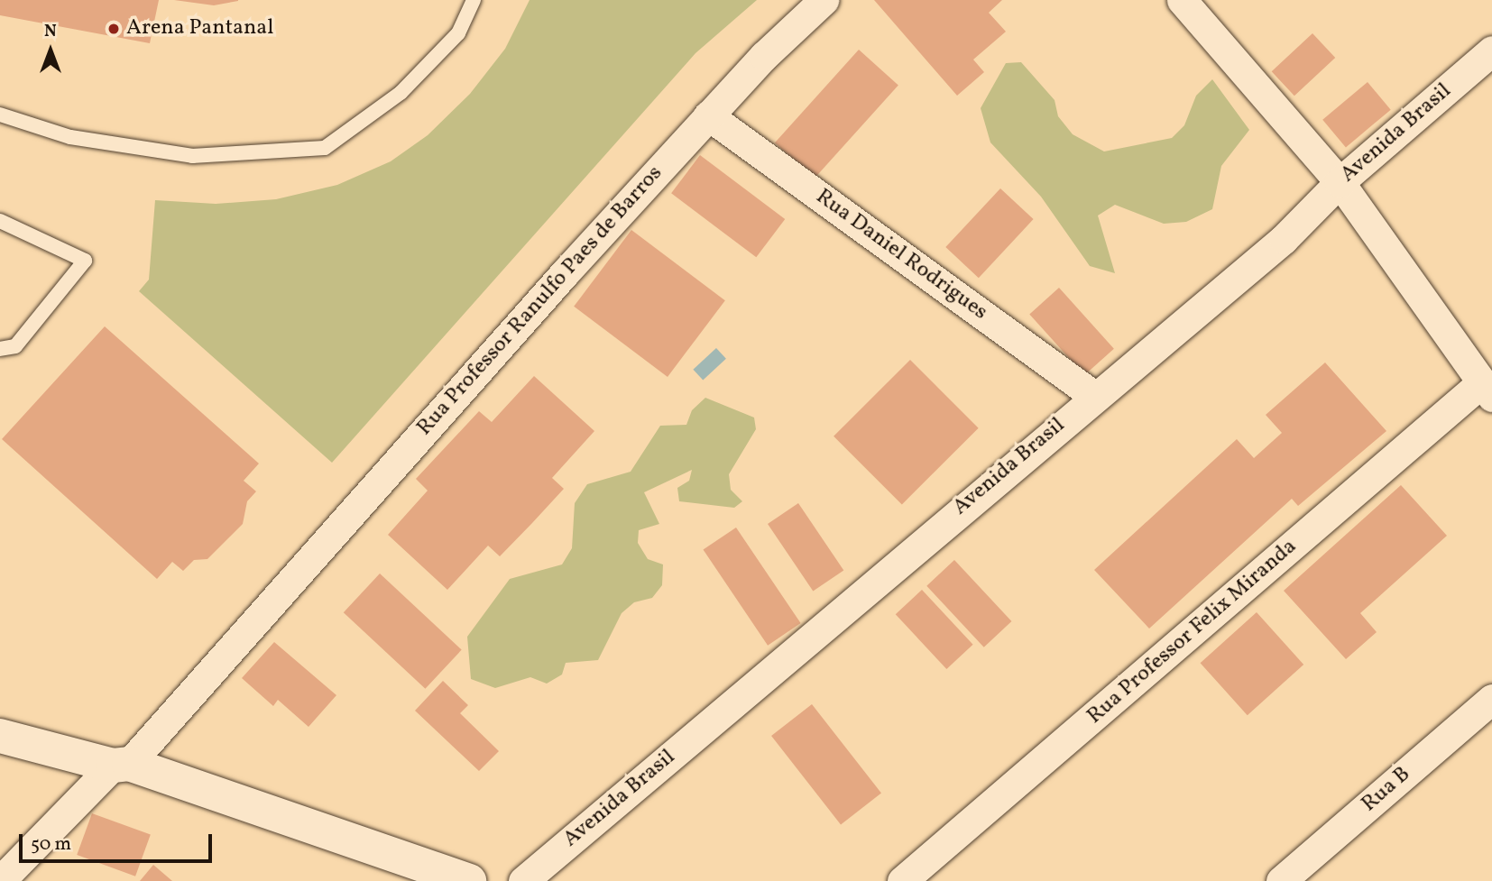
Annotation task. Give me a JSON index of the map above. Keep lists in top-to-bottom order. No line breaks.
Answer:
{"streets":{"street":["Avenida Brasil","Rua Daniel Rodrigues","Rua Professor Ranulfo Paes de Barros","Rua Professor Felix Miranda","Rua B"]},"crossings":[["Avenida Brasil","Rua Daniel Rodrigues"],["Rua Daniel Rodrigues","Rua Professor Ranulfo Paes de Barros"]],"places":["Arena Pantanal"],"scale_bar":"50 m","north":"top"}
